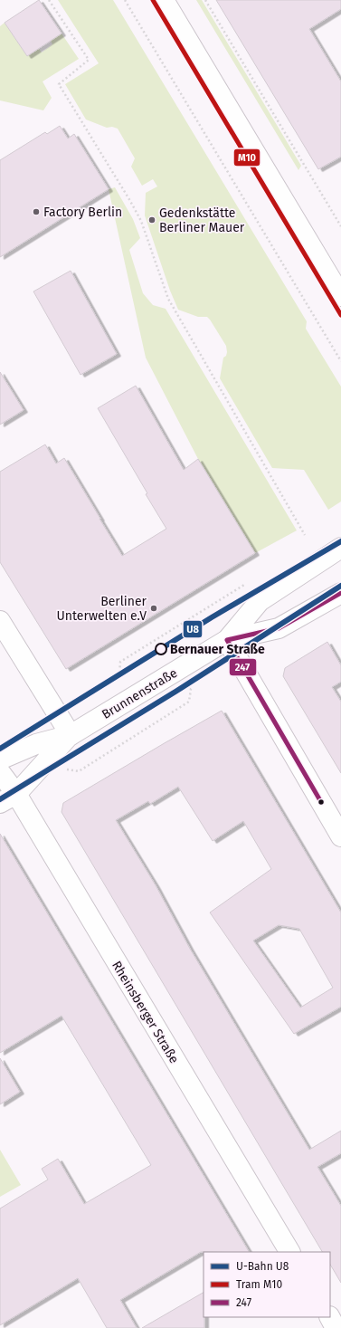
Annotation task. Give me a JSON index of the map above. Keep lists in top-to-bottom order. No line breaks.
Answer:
{"streets":{"main road":["Brunnenstraße","Rheinsberger Straße"]},"crossings":[["Brunnenstraße","Rheinsberger Straße"]],"places":["Factory Berlin","Gedenkstätte Berliner Mauer","Berliner Unterwelten e.V","Bernauer Straße"],"lines":["tram line M10","metro line U8","transit line 247"],"legend":["U-Bahn U8","Tram M10","247"]}
